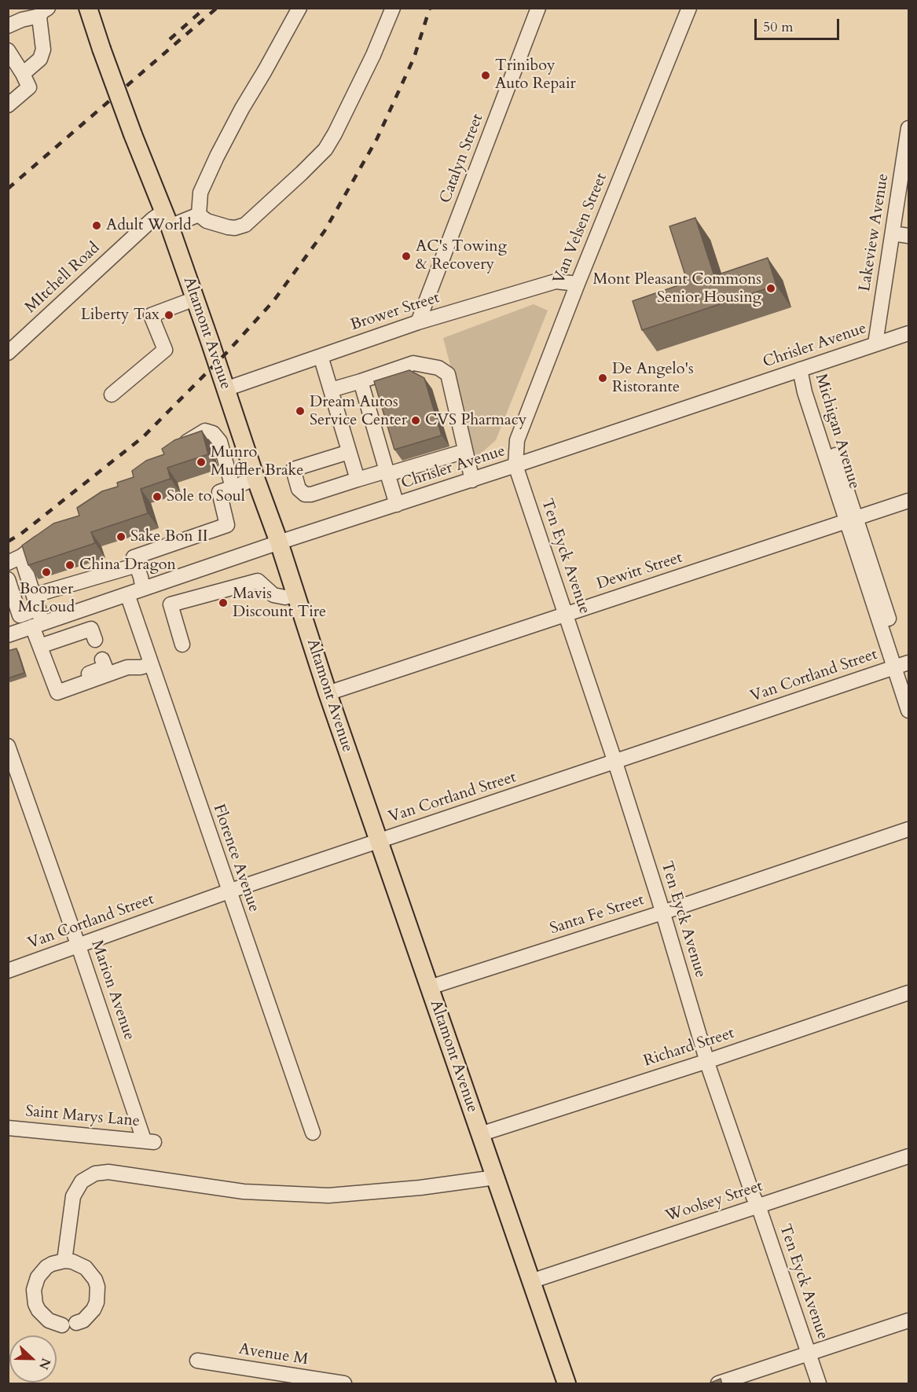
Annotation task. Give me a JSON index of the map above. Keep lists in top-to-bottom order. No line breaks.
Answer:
{"streets":{"main road":["Altamont Avenue"],"street":["Catalyn Street","Van Velsen Street","Lakeview Avenue","MItchell Road","Brower Street","Chrisler Avenue","Michigan Avenue","Ten Eyck Avenue","Dewitt Street","Van Cortland Street","Florence Avenue","Santa Fe Street","Marion Avenue","Richard Street","Saint Marys Lane","Woolsey Street","Avenue M"]},"crossings":[["Catalyn Street","Brower Street"],["Van Velsen Street","Brower Street"],["Van Velsen Street","Chrisler Avenue"],["Van Velsen Street","Ten Eyck Avenue"],["Lakeview Avenue","Chrisler Avenue"],["MItchell Road","Altamont Avenue"],["Brower Street","Altamont Avenue"],["Altamont Avenue","Chrisler Avenue"],["Altamont Avenue","Dewitt Street"],["Altamont Avenue","Van Cortland Street"],["Altamont Avenue","Santa Fe Street"],["Altamont Avenue","Richard Street"],["Altamont Avenue","Woolsey Street"],["Chrisler Avenue","Michigan Avenue"],["Chrisler Avenue","Ten Eyck Avenue"],["Chrisler Avenue","Florence Avenue"],["Michigan Avenue","Dewitt Street"],["Michigan Avenue","Van Cortland Street"],["Ten Eyck Avenue","Dewitt Street"],["Ten Eyck Avenue","Van Cortland Street"],["Ten Eyck Avenue","Santa Fe Street"],["Ten Eyck Avenue","Richard Street"],["Ten Eyck Avenue","Woolsey Street"],["Van Cortland Street","Florence Avenue"],["Van Cortland Street","Marion Avenue"],["Marion Avenue","Saint Marys Lane"]],"places":["Triniboy Auto Repair","Adult World","AC's Towing & Recovery","Mont Pleasant Commons Senior Housing","Liberty Tax","De Angelo's Ristorante","Dream Autos Service Center","CVS Pharmacy","Munro Muffler Brake","Sole to Soul","Sake Bon II","China Dragon","Boomer McLoud","Mavis Discount Tire"],"scale_bar":"50 m","north":"right"}
